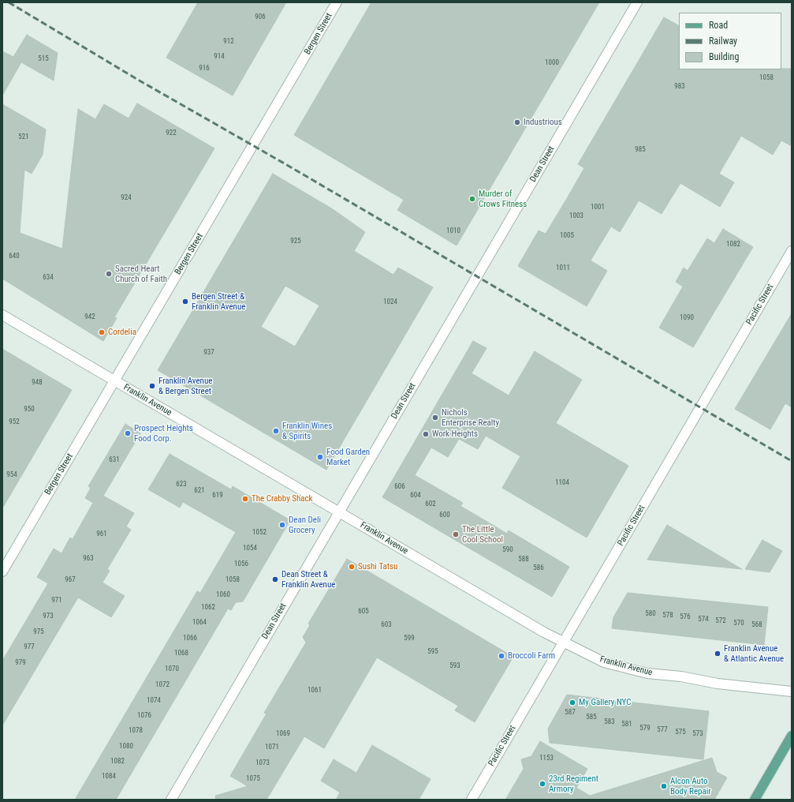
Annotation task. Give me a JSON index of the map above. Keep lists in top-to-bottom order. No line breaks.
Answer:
{"streets":{"street":["Bergen Street","Dean Street","Pacific Street","Franklin Avenue"]},"crossings":[["Bergen Street","Franklin Avenue"],["Dean Street","Franklin Avenue"],["Pacific Street","Franklin Avenue"]],"places":["Industrious","Murder of Crows Fitness","Sacred Heart Church of Faith","Bergen Street & Franklin Avenue","Cordelia","Franklin Avenue & Bergen Street","Nichols Enterprise Realty","Franklin Wines & Spirits","Prospect Heights Food Corp.","Work Heights","Food Garden Market","The Crabby Shack","Dean Deli Grocery","The Little Cool School","Sushi Tatsu","Dean Street & Franklin Avenue","Franklin Avenue & Atlantic Avenue","Broccoli Farm","My Gallery NYC","23rd Regiment Armory","Alcon Auto Body Repair"],"house_numbers":["906","912","914","515","1000","916","1058","983","922","521","985","924","1001","1003","1010","1005","925","1082","640","1011","634","1024","942","1090","937","948","950","952","631","954","1104","623","606","621","619","604","602","600","1052","961","1054","590","963","588","1056","586","967","1058","1060","971","1062","605","580","578","973","576","574","572","1064","570","603","568","975","1066","599","977","595","1068","979","593","1070","1072","1061","1074","587","1076","585","583","581","579","577","1078","575","1069","573","1080","1071","1153","1082","1073","1084","1075"],"legend":["Road","Railway","Building"]}
